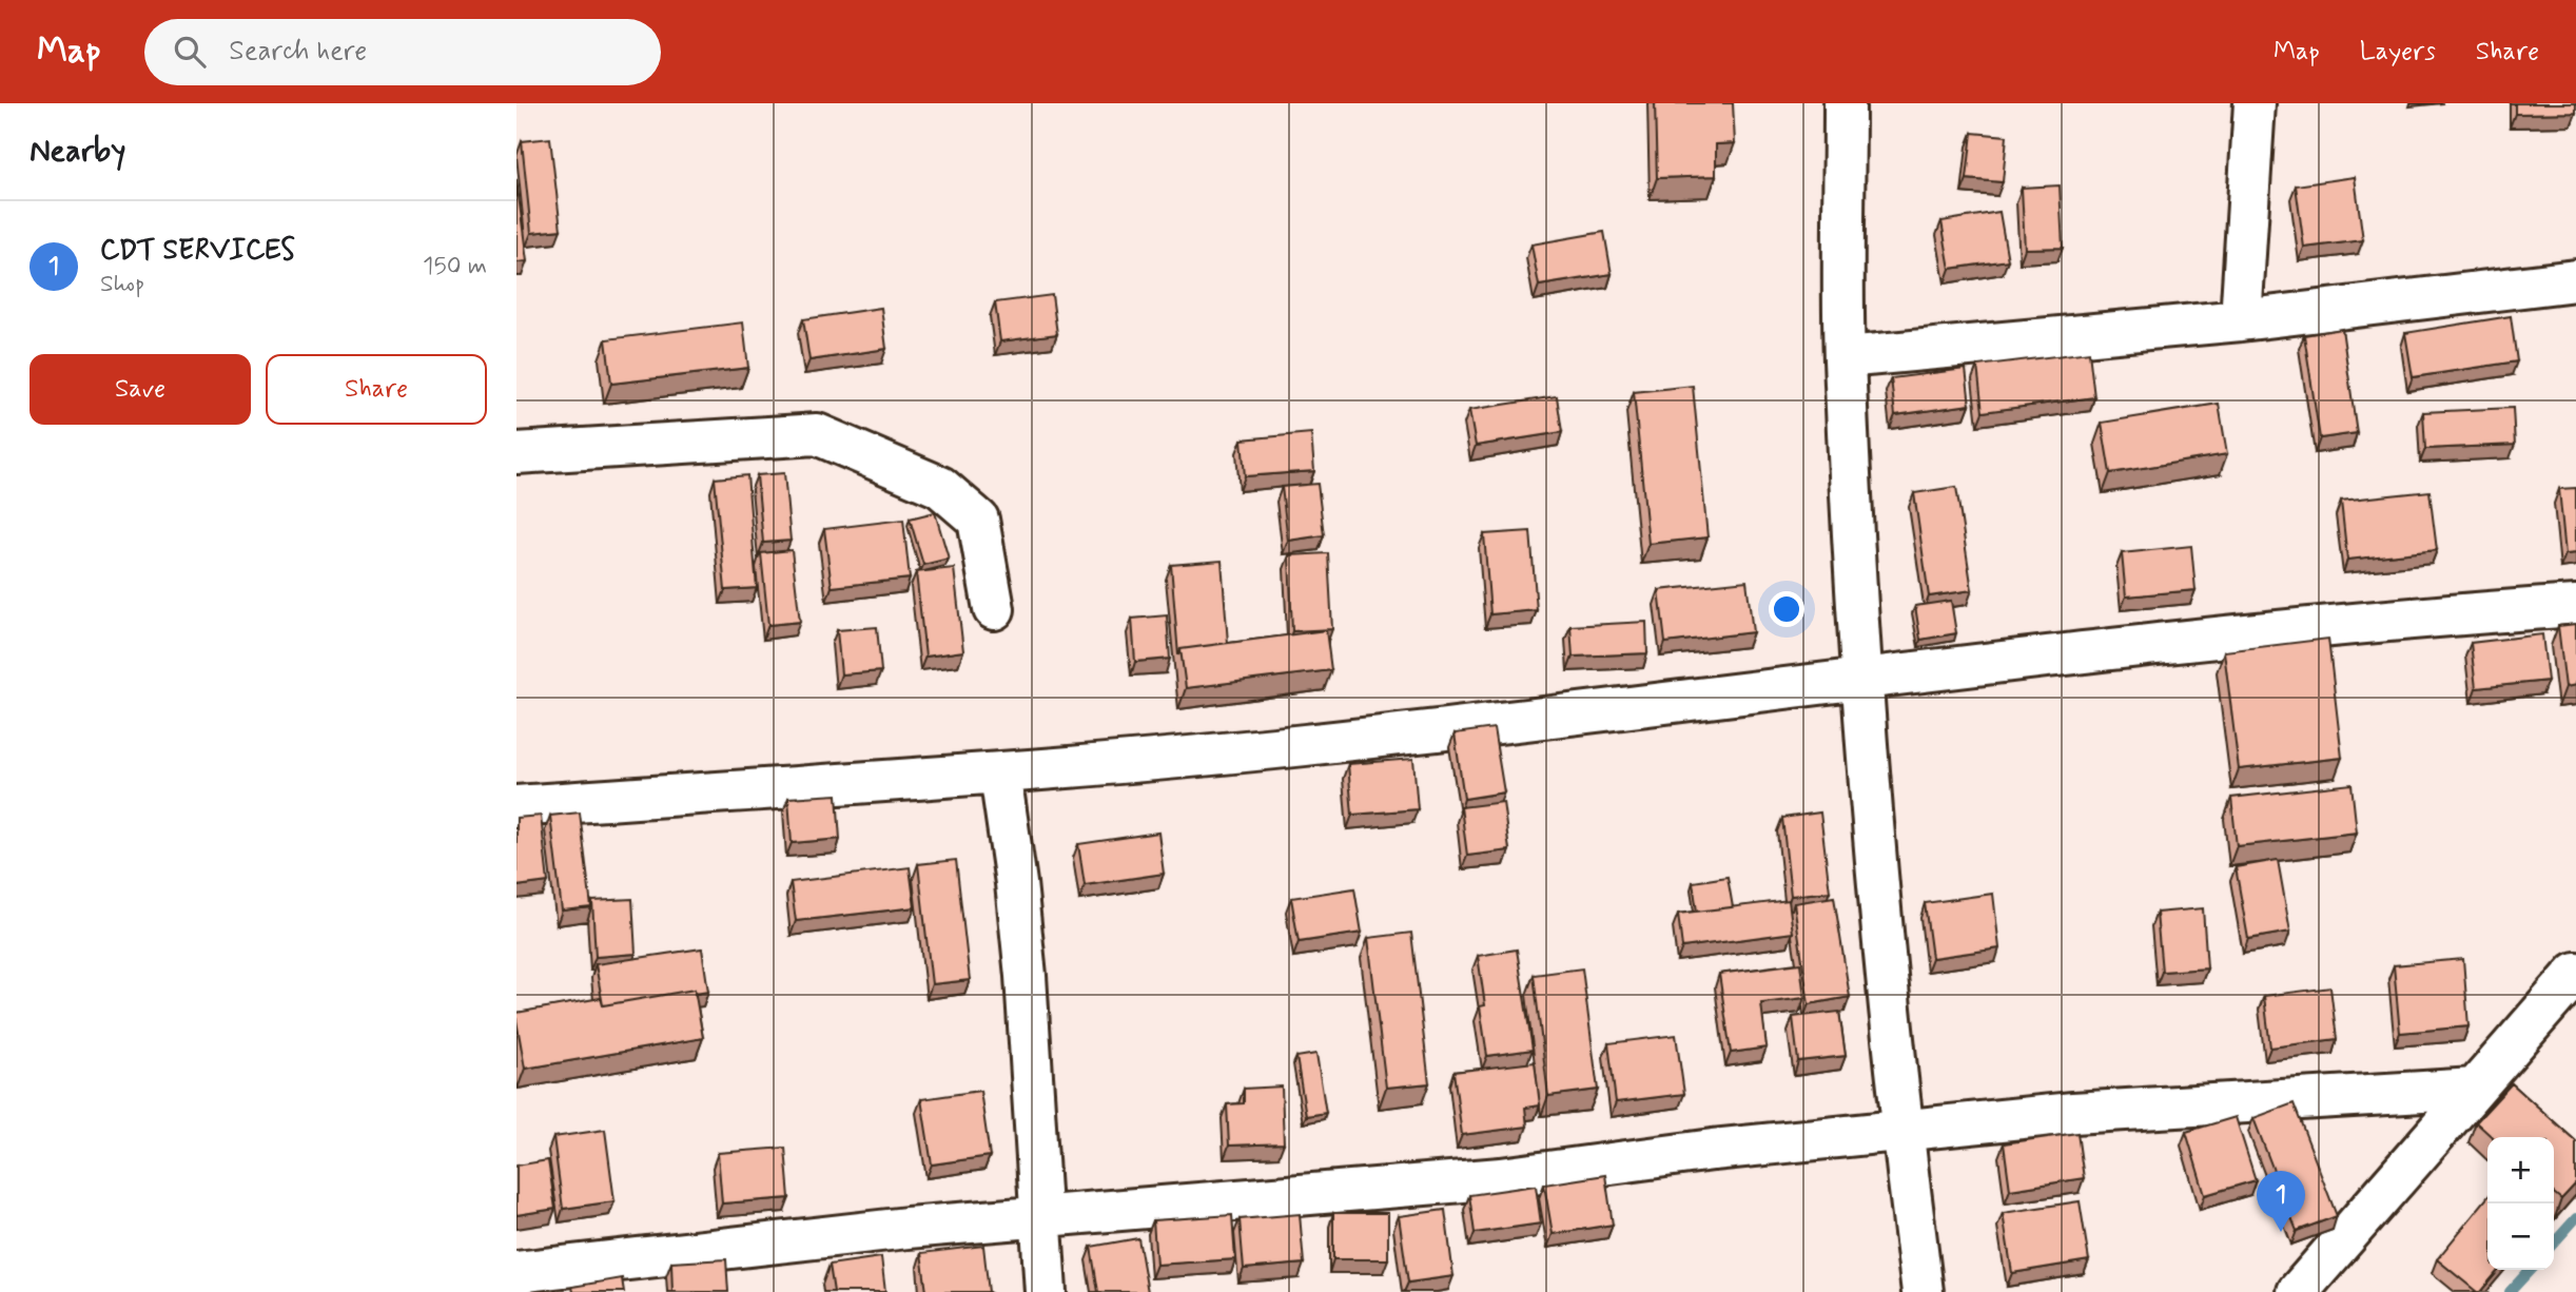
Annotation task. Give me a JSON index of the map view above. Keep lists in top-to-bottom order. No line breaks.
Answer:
{"page":{"header":"Map","search":"Search here","nav":["Map","Layers","Share"],"heading":"Nearby","list":[{"mark":"1","name":"CDT SERVICES","note":"Shop","value":"150 m"}],"buttons":["Save","Share"],"map_buttons":["+","−"],"pins":"1"}}
